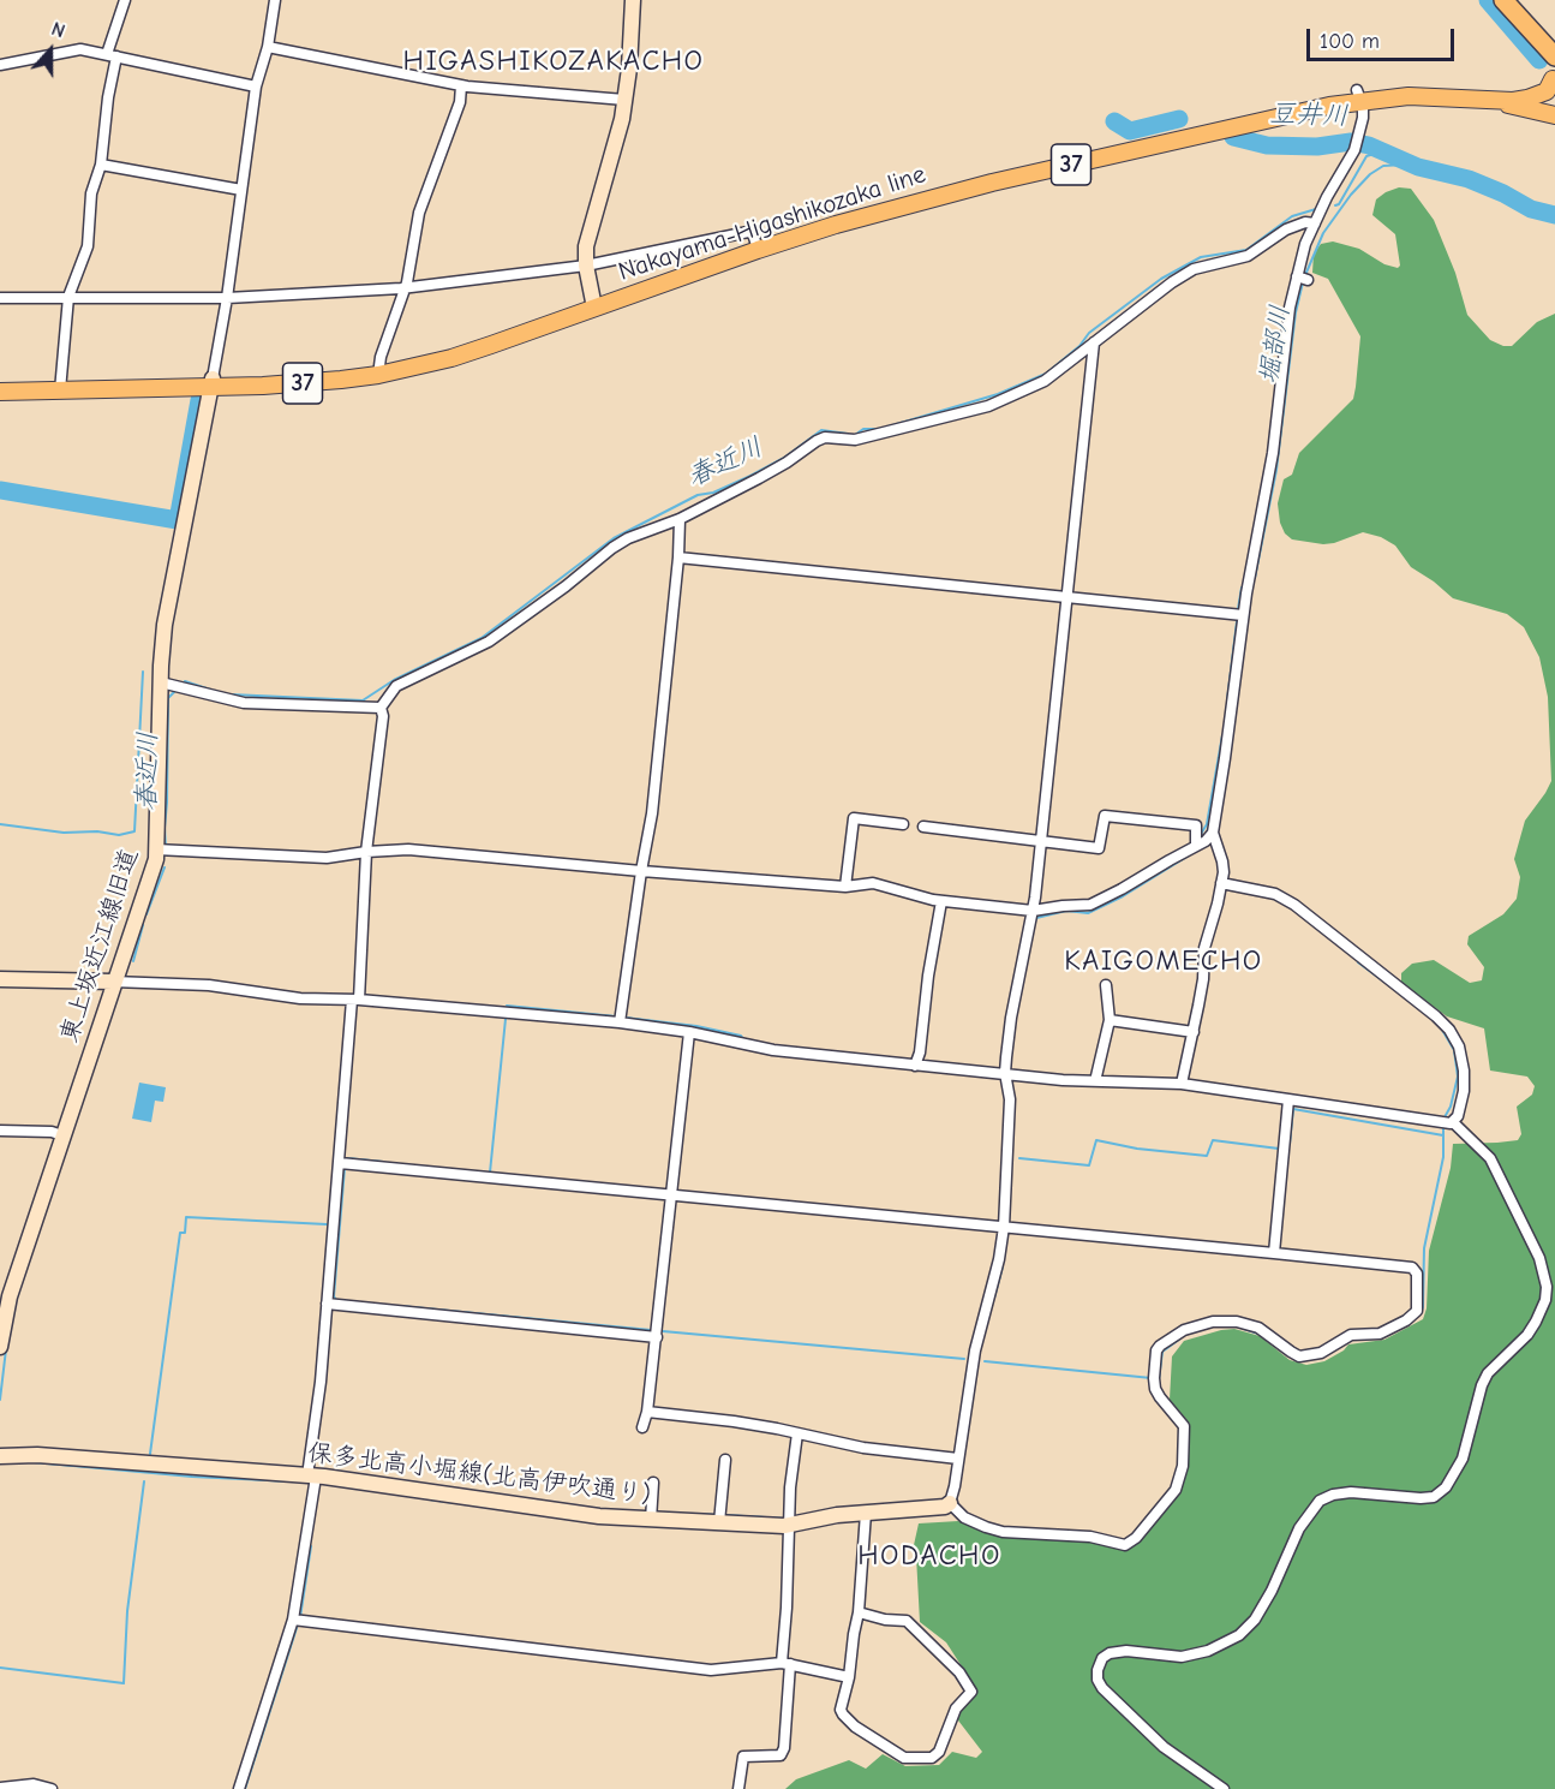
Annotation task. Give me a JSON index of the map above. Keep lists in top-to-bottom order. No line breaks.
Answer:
{"streets":{"main road":["37","Nakayama-Higashikozaka line"],"street":["東上坂近江線旧道","保多北高小堀線(北高伊吹通り)"]},"crossings":[["Nakayama-Higashikozaka line","東上坂近江線旧道"]],"districts":["HIGASHIKOZAKACHO","KAIGOMECHO","HODACHO"],"water":["豆井川","堀部川","春近川"],"scale_bar":"100 m","north":"top"}
